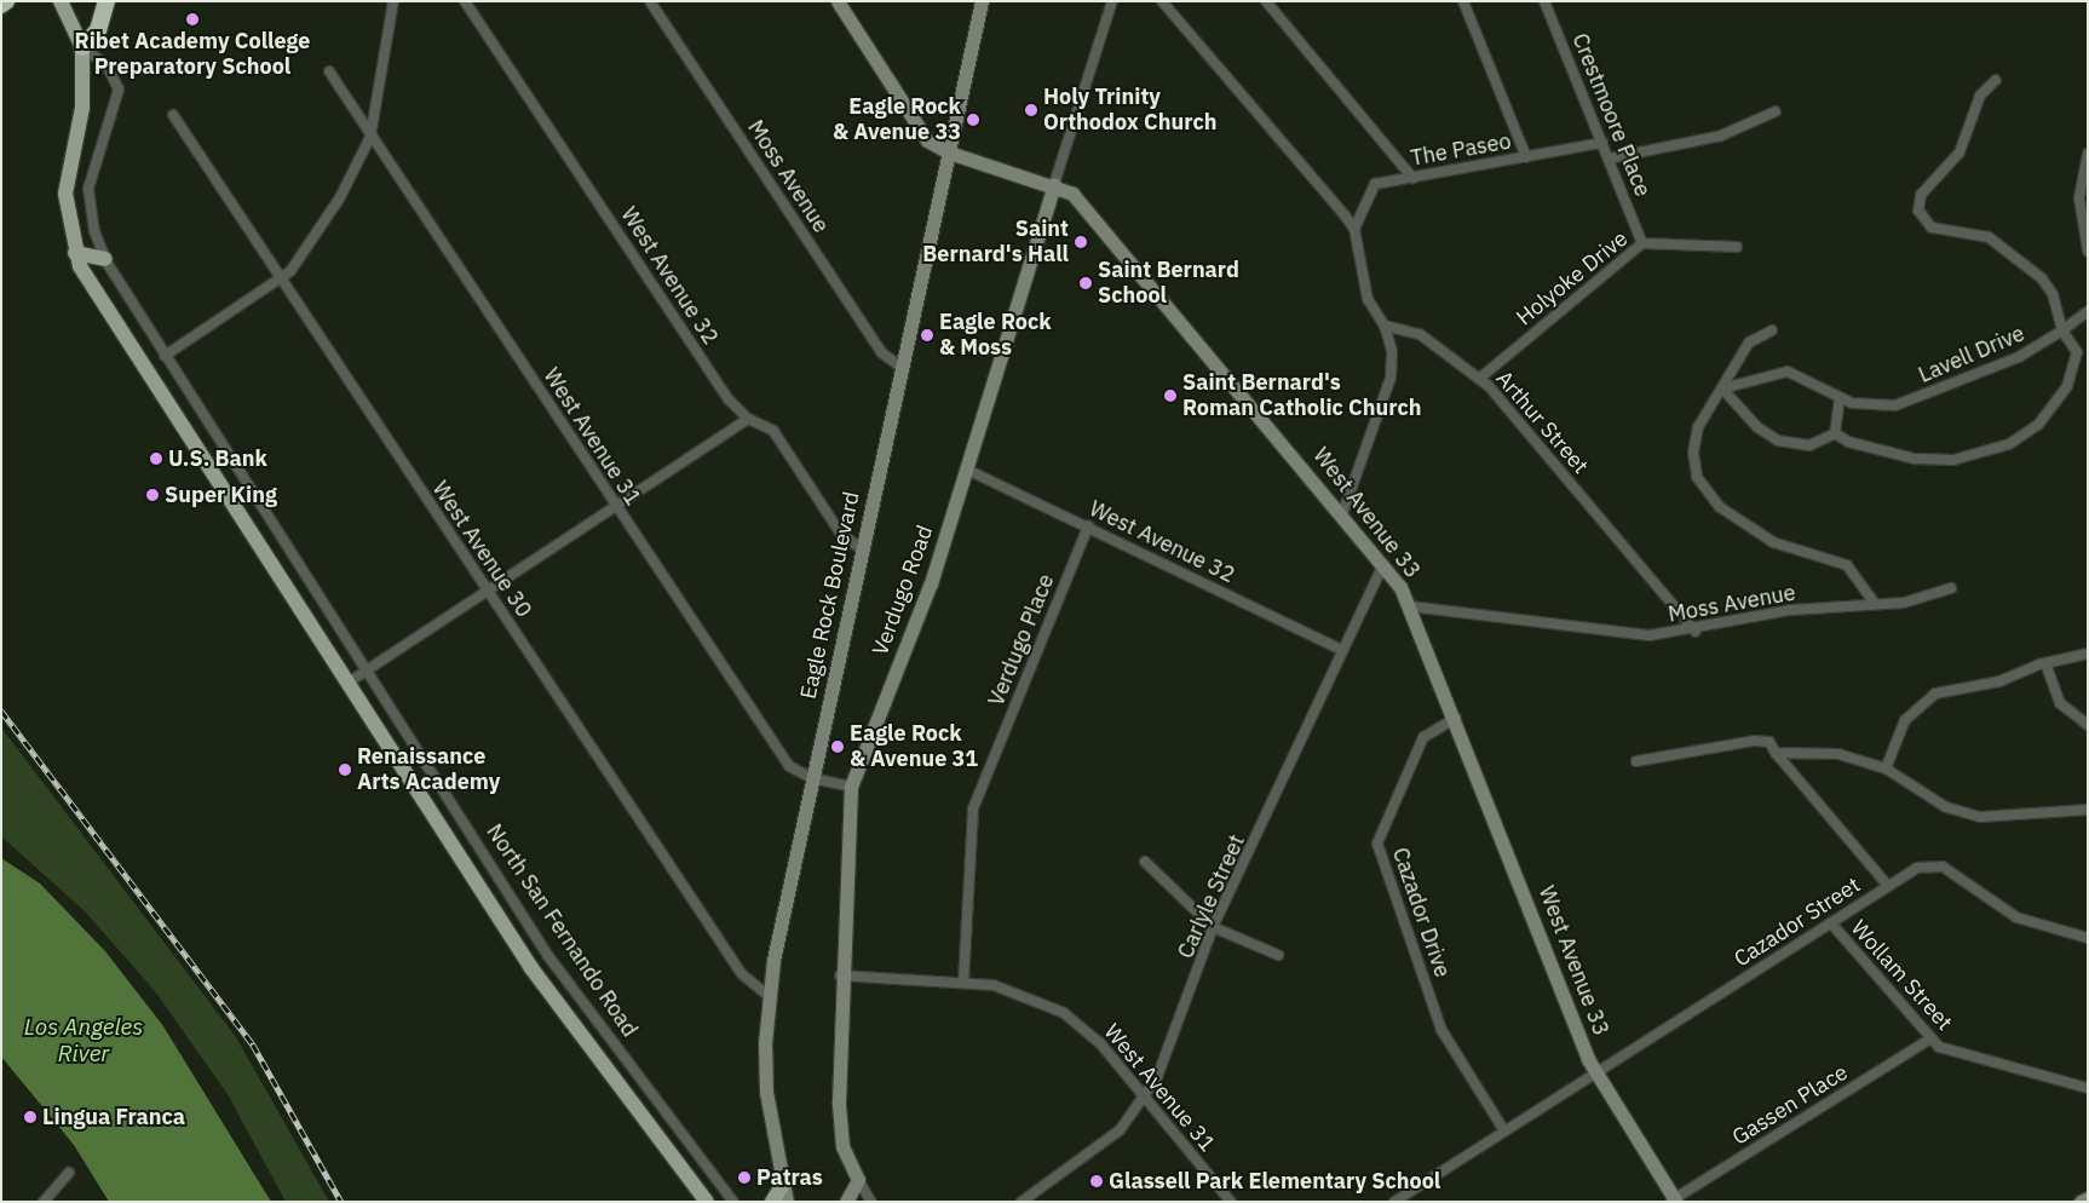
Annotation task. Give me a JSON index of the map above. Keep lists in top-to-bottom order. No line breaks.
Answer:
{"streets":{"main road":["North San Fernando Road"],"street":["Crestmoore Place","The Paseo","Moss Avenue","West Avenue 32","Holyoke Drive","Lavell Drive","Arthur Street","West Avenue 31","West Avenue 33","West Avenue 30","Verdugo Road","Eagle Rock Boulevard","Verdugo Place","Carlyle Street","Cazador Drive","Cazador Street","Wollam Street","Gassen Place"]},"crossings":[["Crestmoore Place","The Paseo"],["Crestmoore Place","Holyoke Drive"],["Moss Avenue","Arthur Street"],["Moss Avenue","West Avenue 33"],["Moss Avenue","Eagle Rock Boulevard"],["West Avenue 32","Verdugo Road"],["West Avenue 32","Eagle Rock Boulevard"],["West Avenue 32","Verdugo Place"],["West Avenue 32","Carlyle Street"],["Holyoke Drive","Arthur Street"],["West Avenue 31","Verdugo Road"],["West Avenue 31","Eagle Rock Boulevard"],["West Avenue 31","Verdugo Place"],["West Avenue 31","Carlyle Street"],["West Avenue 33","Verdugo Road"],["West Avenue 33","Eagle Rock Boulevard"],["West Avenue 33","Carlyle Street"],["West Avenue 33","Cazador Drive"],["West Avenue 33","Cazador Street"],["West Avenue 33","Gassen Place"],["West Avenue 30","Eagle Rock Boulevard"],["Cazador Drive","Cazador Street"],["Cazador Street","Wollam Street"],["Wollam Street","Gassen Place"]],"water":["Los Angeles River"],"places":["Ribet Academy College Preparatory School","Holy Trinity Orthodox Church","Eagle Rock & Avenue 33","Saint Bernard's Hall","Saint Bernard School","Eagle Rock & Moss","Saint Bernard's Roman Catholic Church","U.S. Bank","Super King","Eagle Rock & Avenue 31","Renaissance Arts Academy","Lingua Franca","Patras","Glassell Park Elementary School"]}
